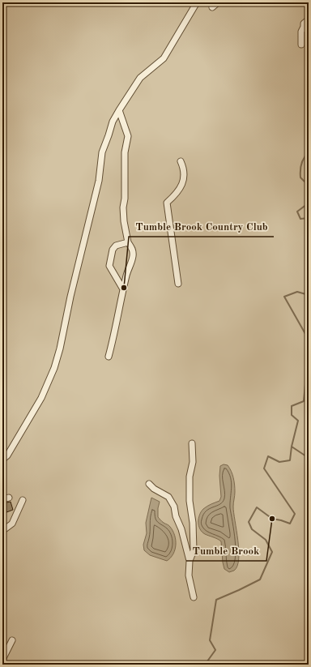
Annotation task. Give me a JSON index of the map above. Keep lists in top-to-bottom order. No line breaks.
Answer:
{"places":["Tumble Brook Country Club","Tumble Brook"]}
